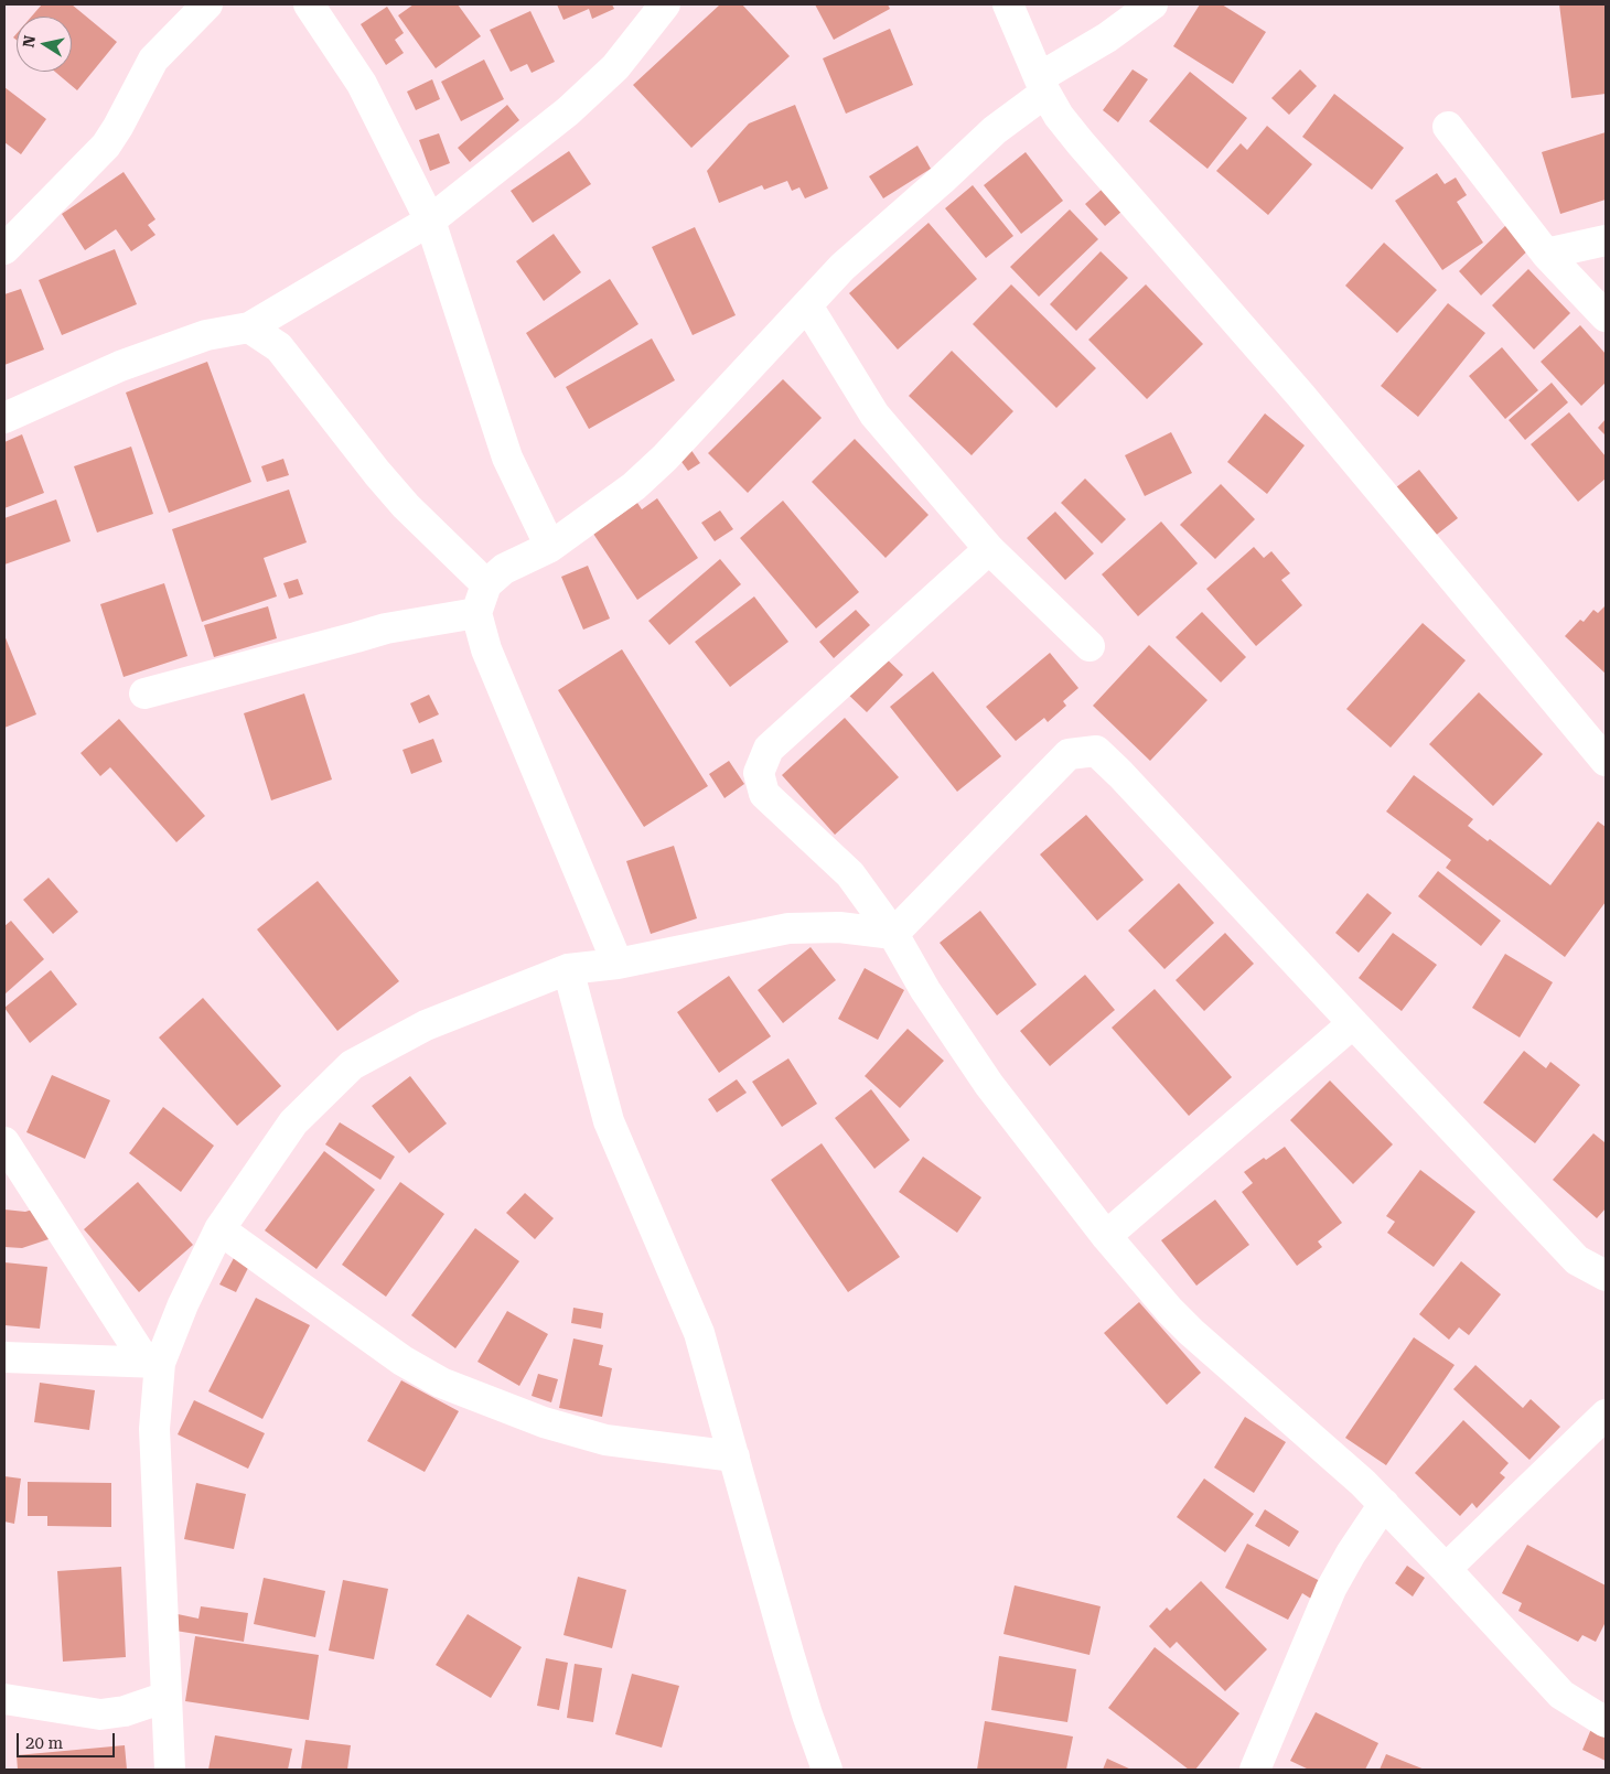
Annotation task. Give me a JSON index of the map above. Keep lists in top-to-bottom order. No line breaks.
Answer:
{"scale_bar":"20 m","north":"left"}
